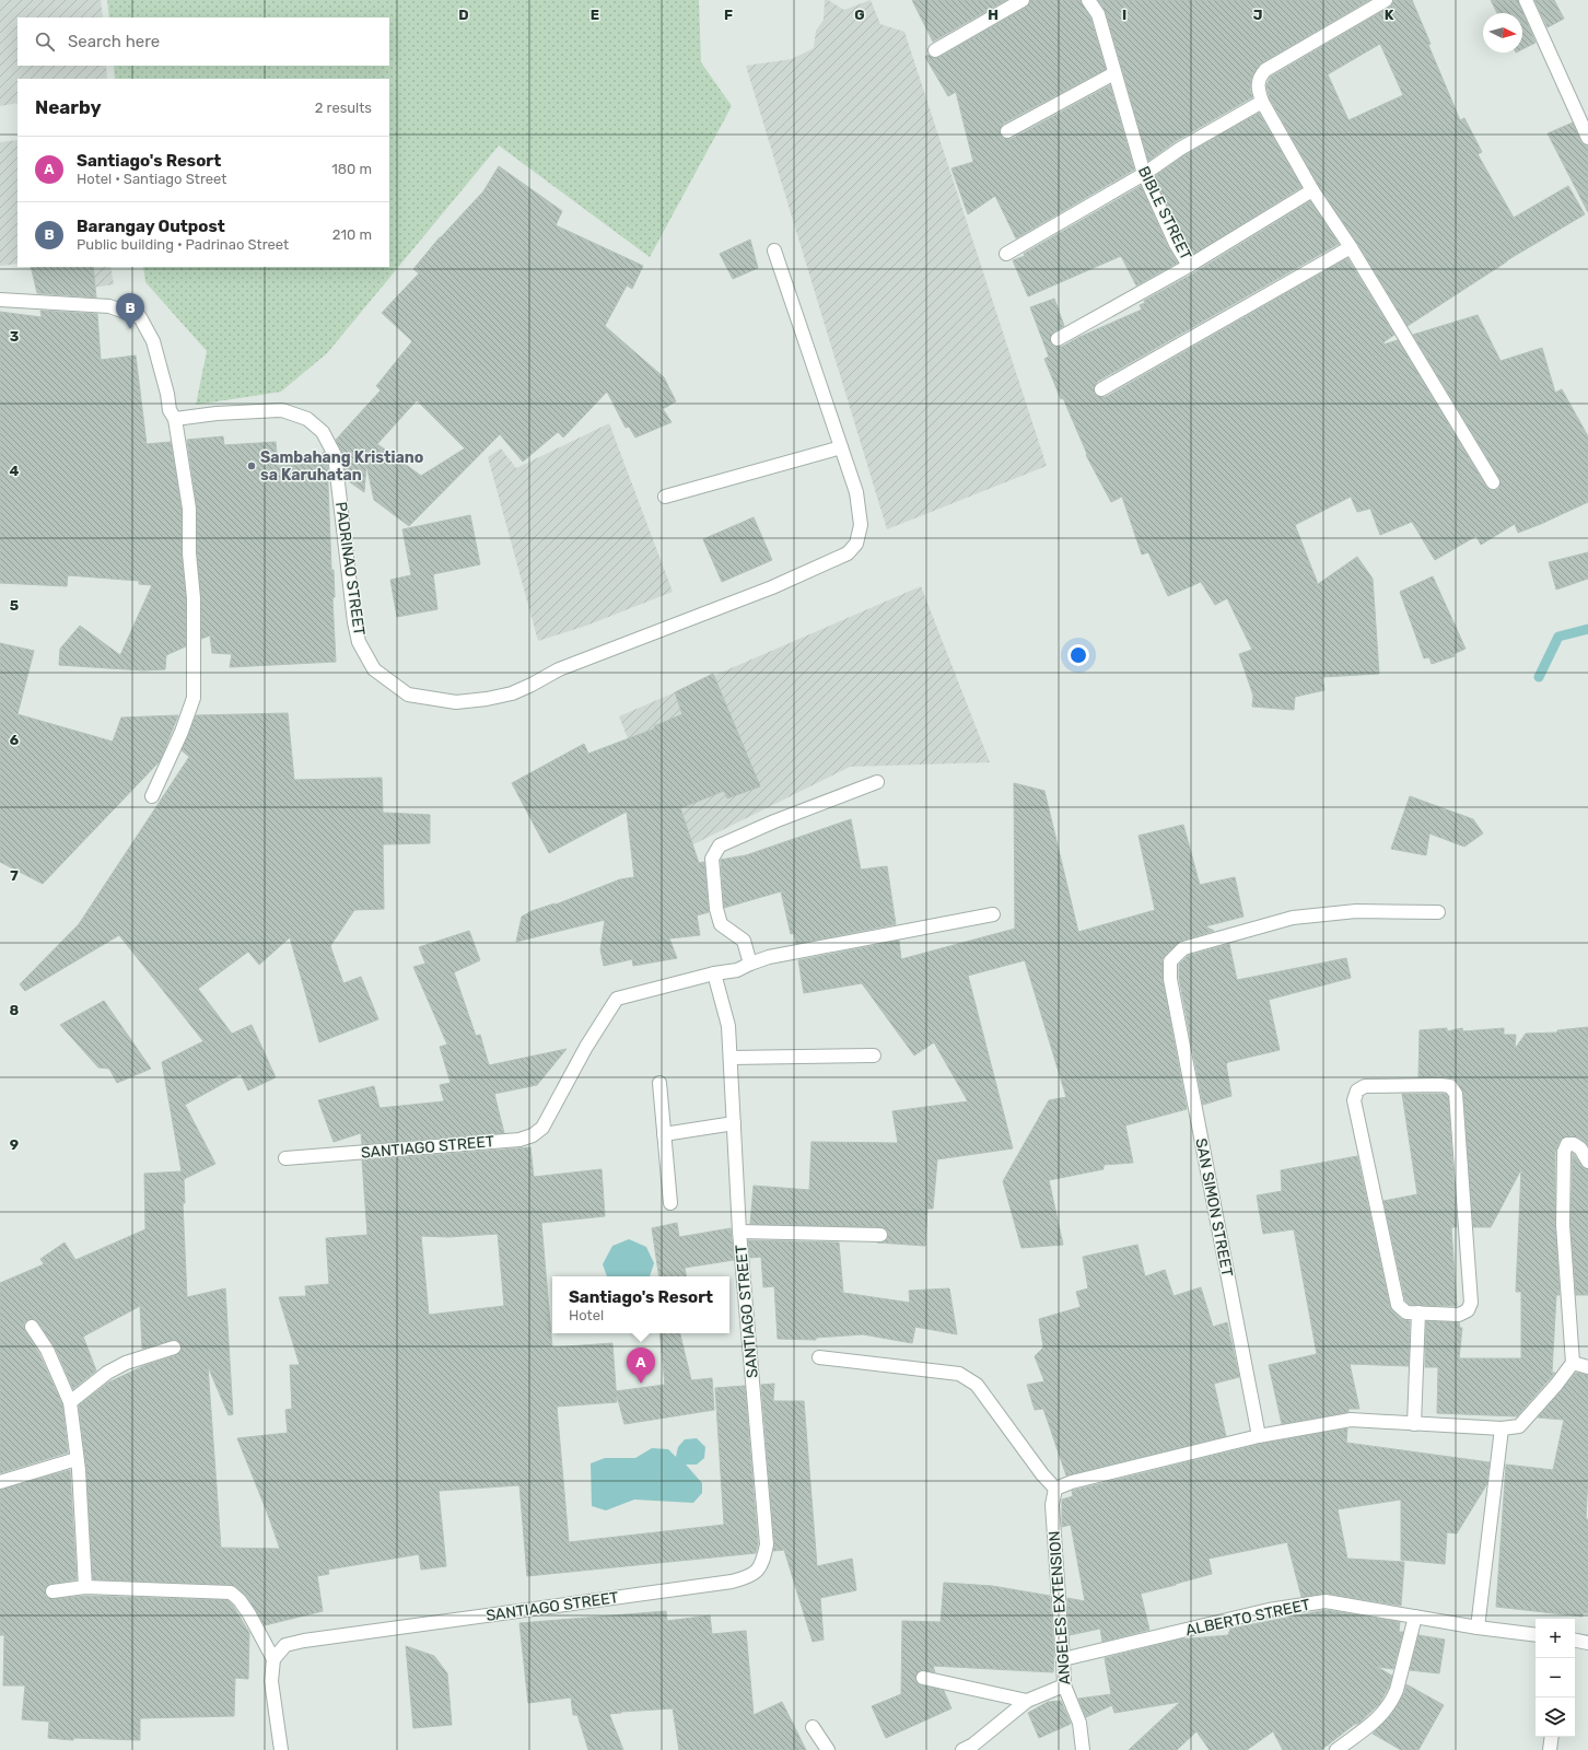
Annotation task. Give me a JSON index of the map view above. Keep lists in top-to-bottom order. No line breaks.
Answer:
{"streets":{"street":["BIBLE STREET","PADRINAO STREET","SANTIAGO STREET","SAN SIMON STREET","ANGELES EXTENSION","ALBERTO STREET"]},"crossings":[["ANGELES EXTENSION","ALBERTO STREET"]],"places":["Sambahang Kristiano sa Karuhatan"],"north":"right","page":{"search":"Search here","heading":["Nearby","2 results"],"list":[{"mark":"A","name":"Santiago's Resort","note":"Hotel · Santiago Street","value":"180 m"},{"mark":"B","name":"Barangay Outpost","note":"Public building · Padrinao Street","value":"210 m"}],"pins":["B","A"],"popup":["Santiago's Resort","Hotel"],"map_buttons":["+","−"]},"grid":{"columns":["D","E","F","G","H","I","J","K"],"rows":["3","4","5","6","7","8","9"]}}
